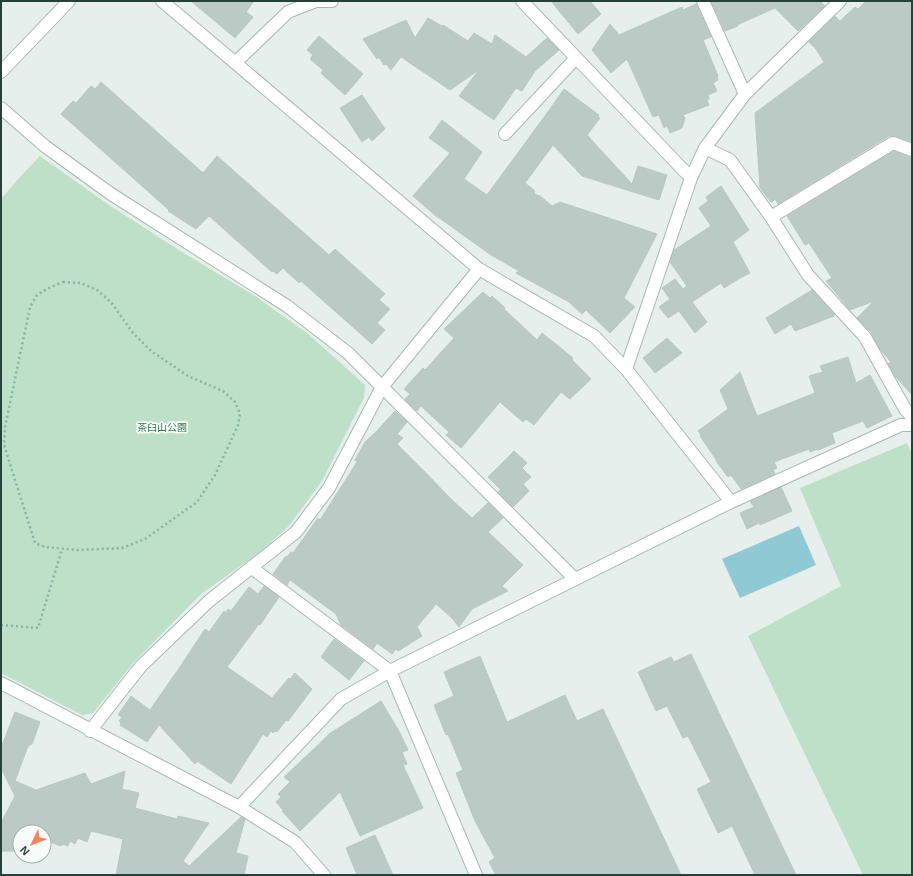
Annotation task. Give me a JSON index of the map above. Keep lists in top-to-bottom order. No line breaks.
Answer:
{"parks":["茶臼山公園"],"north":"bottom left"}
